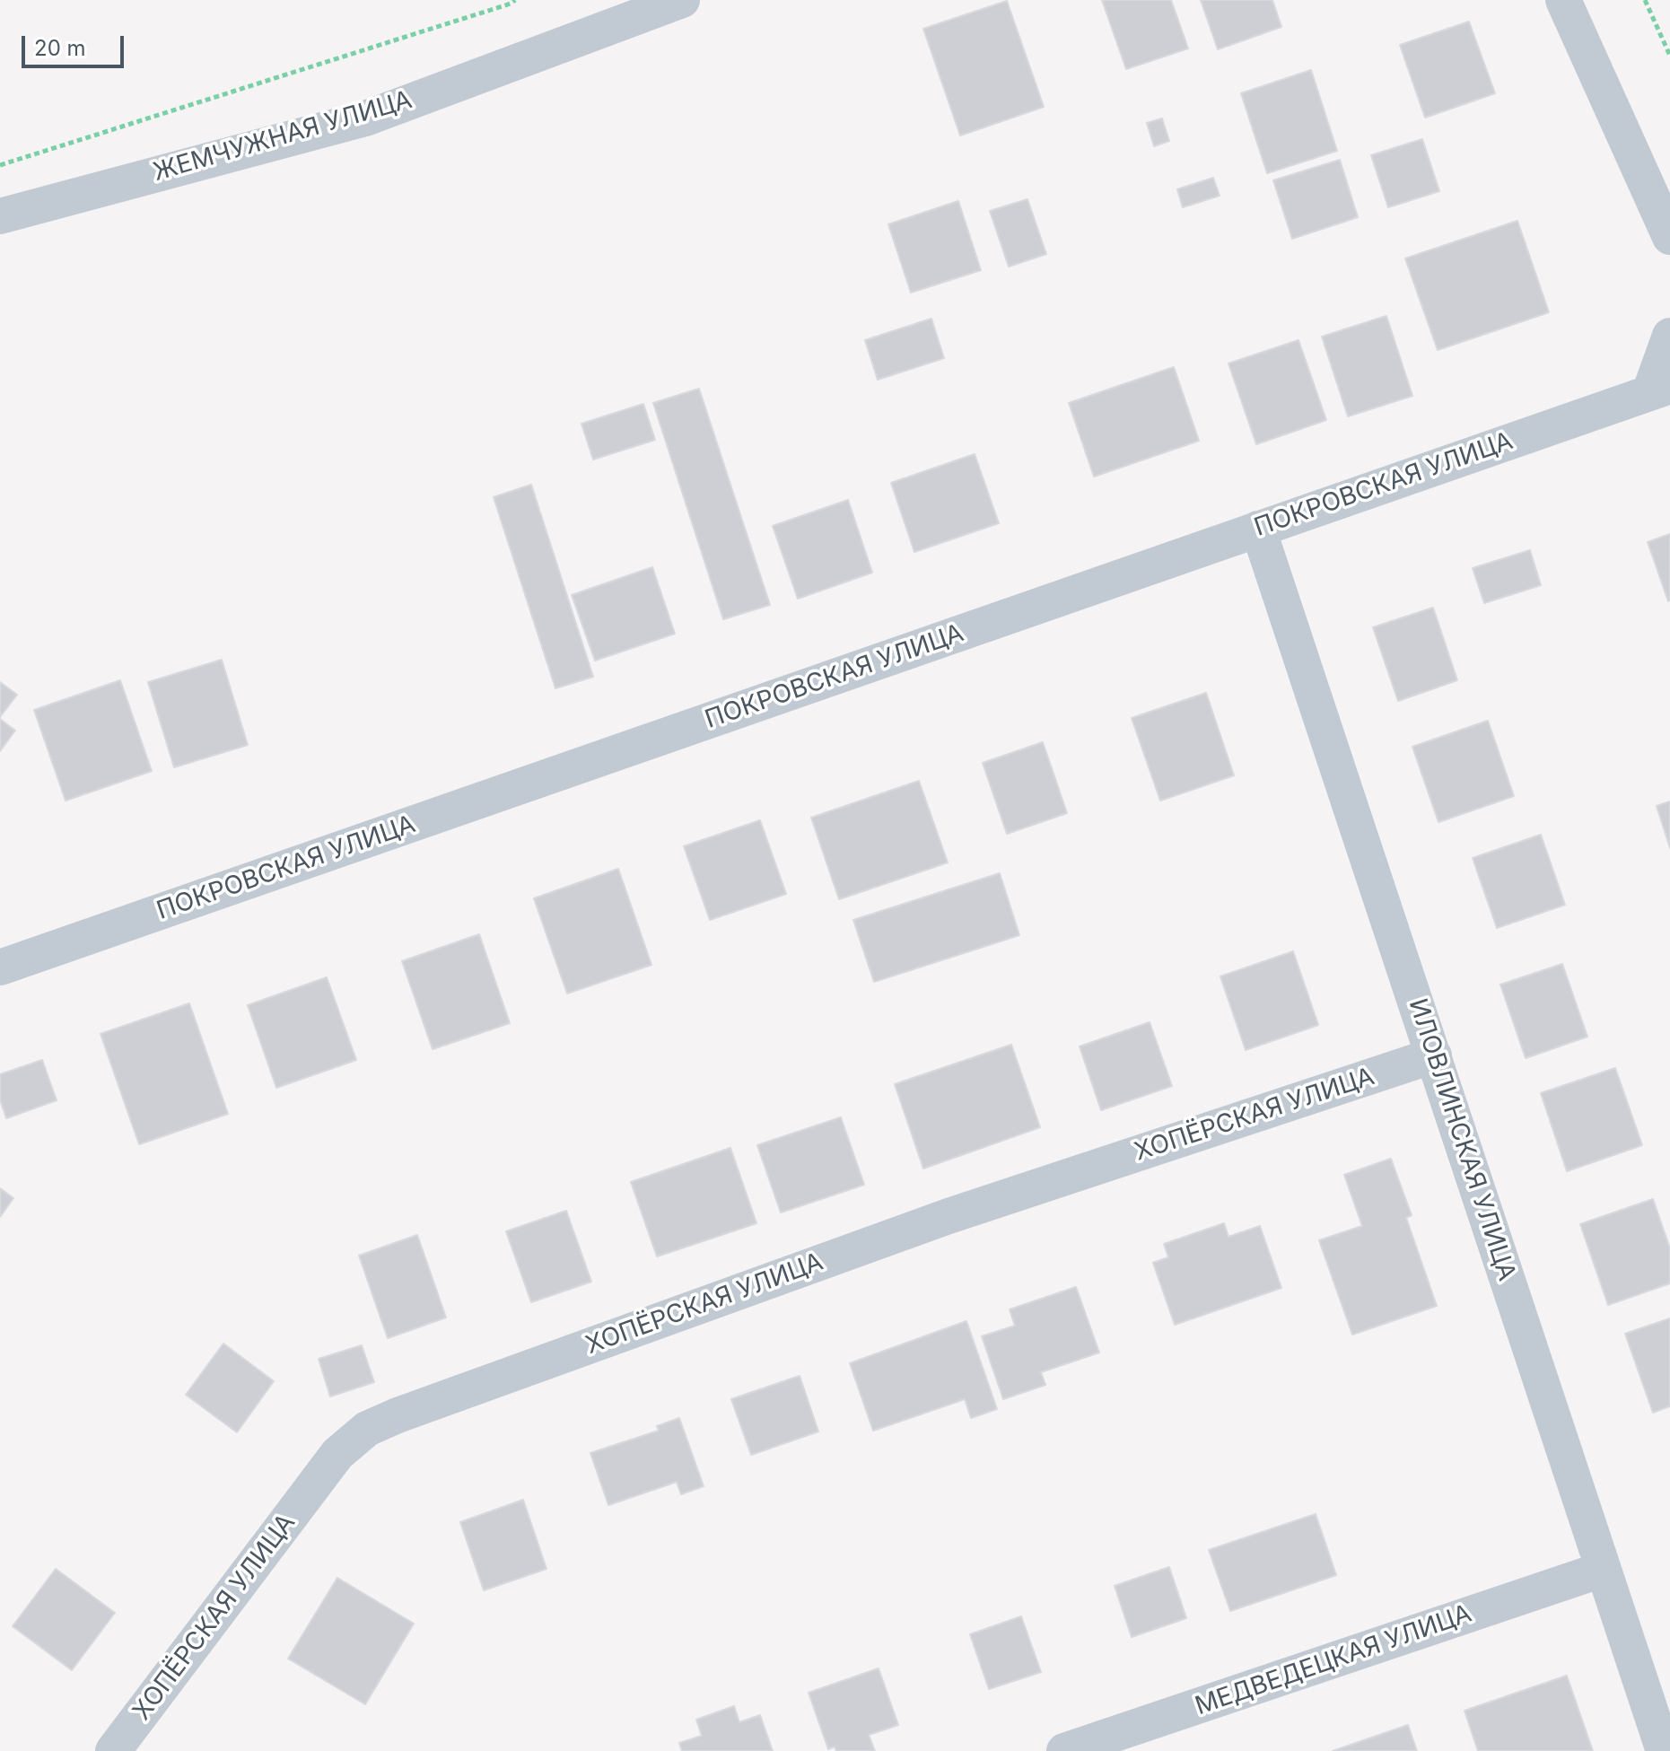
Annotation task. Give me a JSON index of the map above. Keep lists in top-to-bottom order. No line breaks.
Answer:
{"streets":{"street":["ЖЕМЧУЖНАЯ УЛИЦА","ПОКРОВСКАЯ УЛИЦА","ХОПЁРСКАЯ УЛИЦА","ИЛОВЛИНСКАЯ УЛИЦА","МЕДВЕДЕЦКАЯ УЛИЦА"]},"crossings":[["ПОКРОВСКАЯ УЛИЦА","ИЛОВЛИНСКАЯ УЛИЦА"],["ХОПЁРСКАЯ УЛИЦА","ИЛОВЛИНСКАЯ УЛИЦА"],["ИЛОВЛИНСКАЯ УЛИЦА","МЕДВЕДЕЦКАЯ УЛИЦА"]],"scale_bar":"20 m"}
